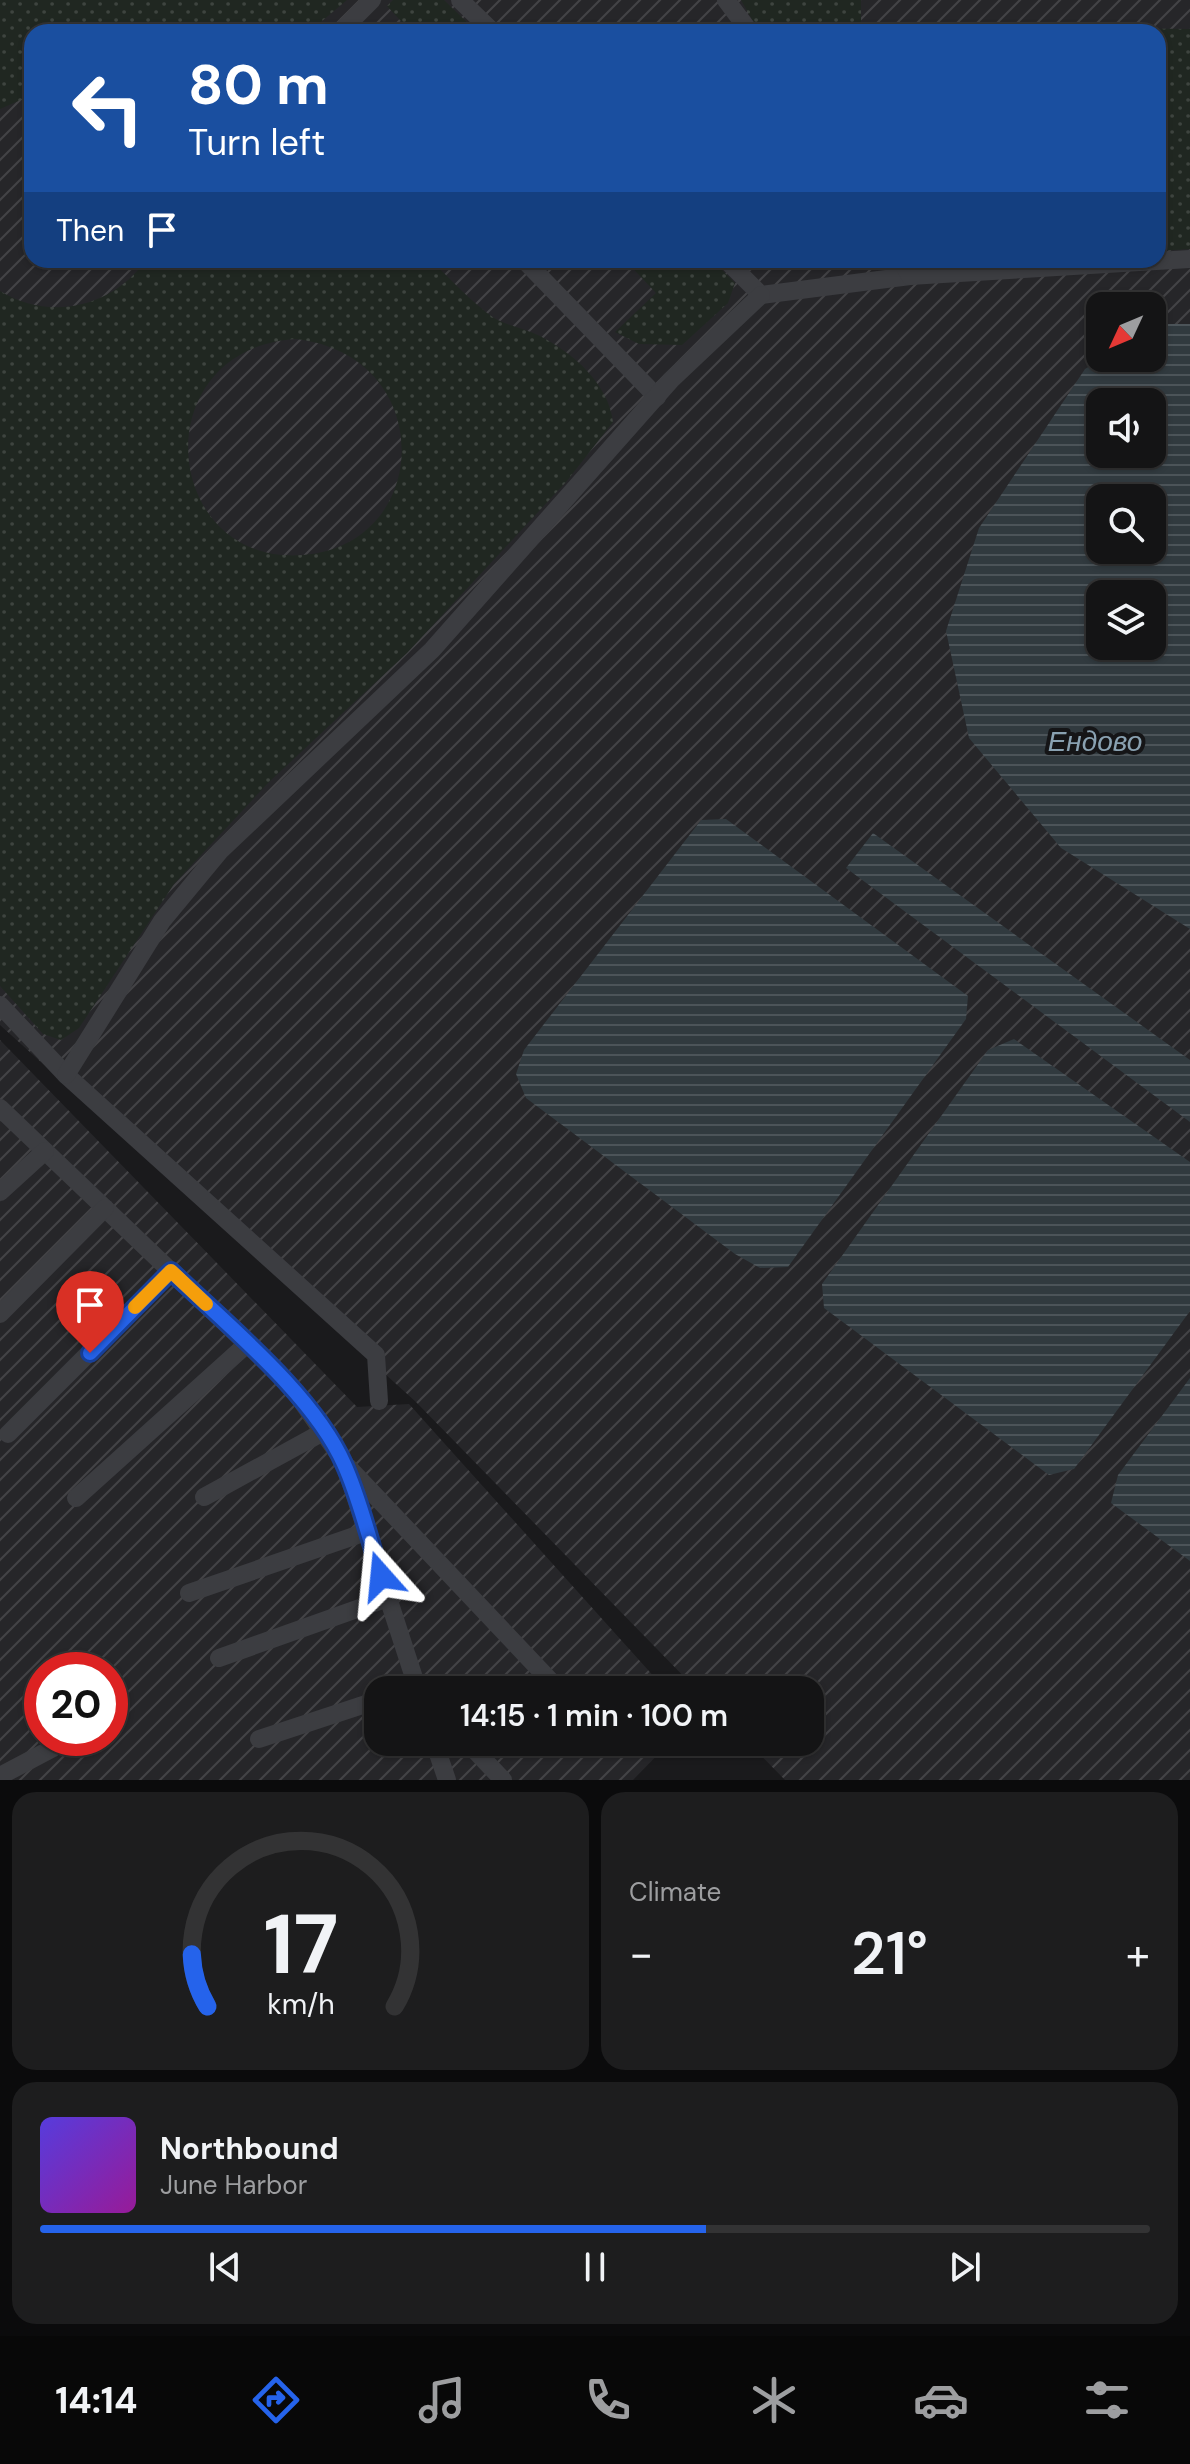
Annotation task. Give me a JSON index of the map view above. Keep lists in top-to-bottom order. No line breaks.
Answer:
{"water":["Ендово"],"north":"bottom left","page":{"turn":["80 m","Turn left"],"then":"Then","limit":"20","trip":"14:15 · 1 min · 100 m","tile":"Climate","heat":["−","21°","+"],"song":["Northbound","June Harbor"],"tabs":"14:14","gauge":["17","km/h"]}}
